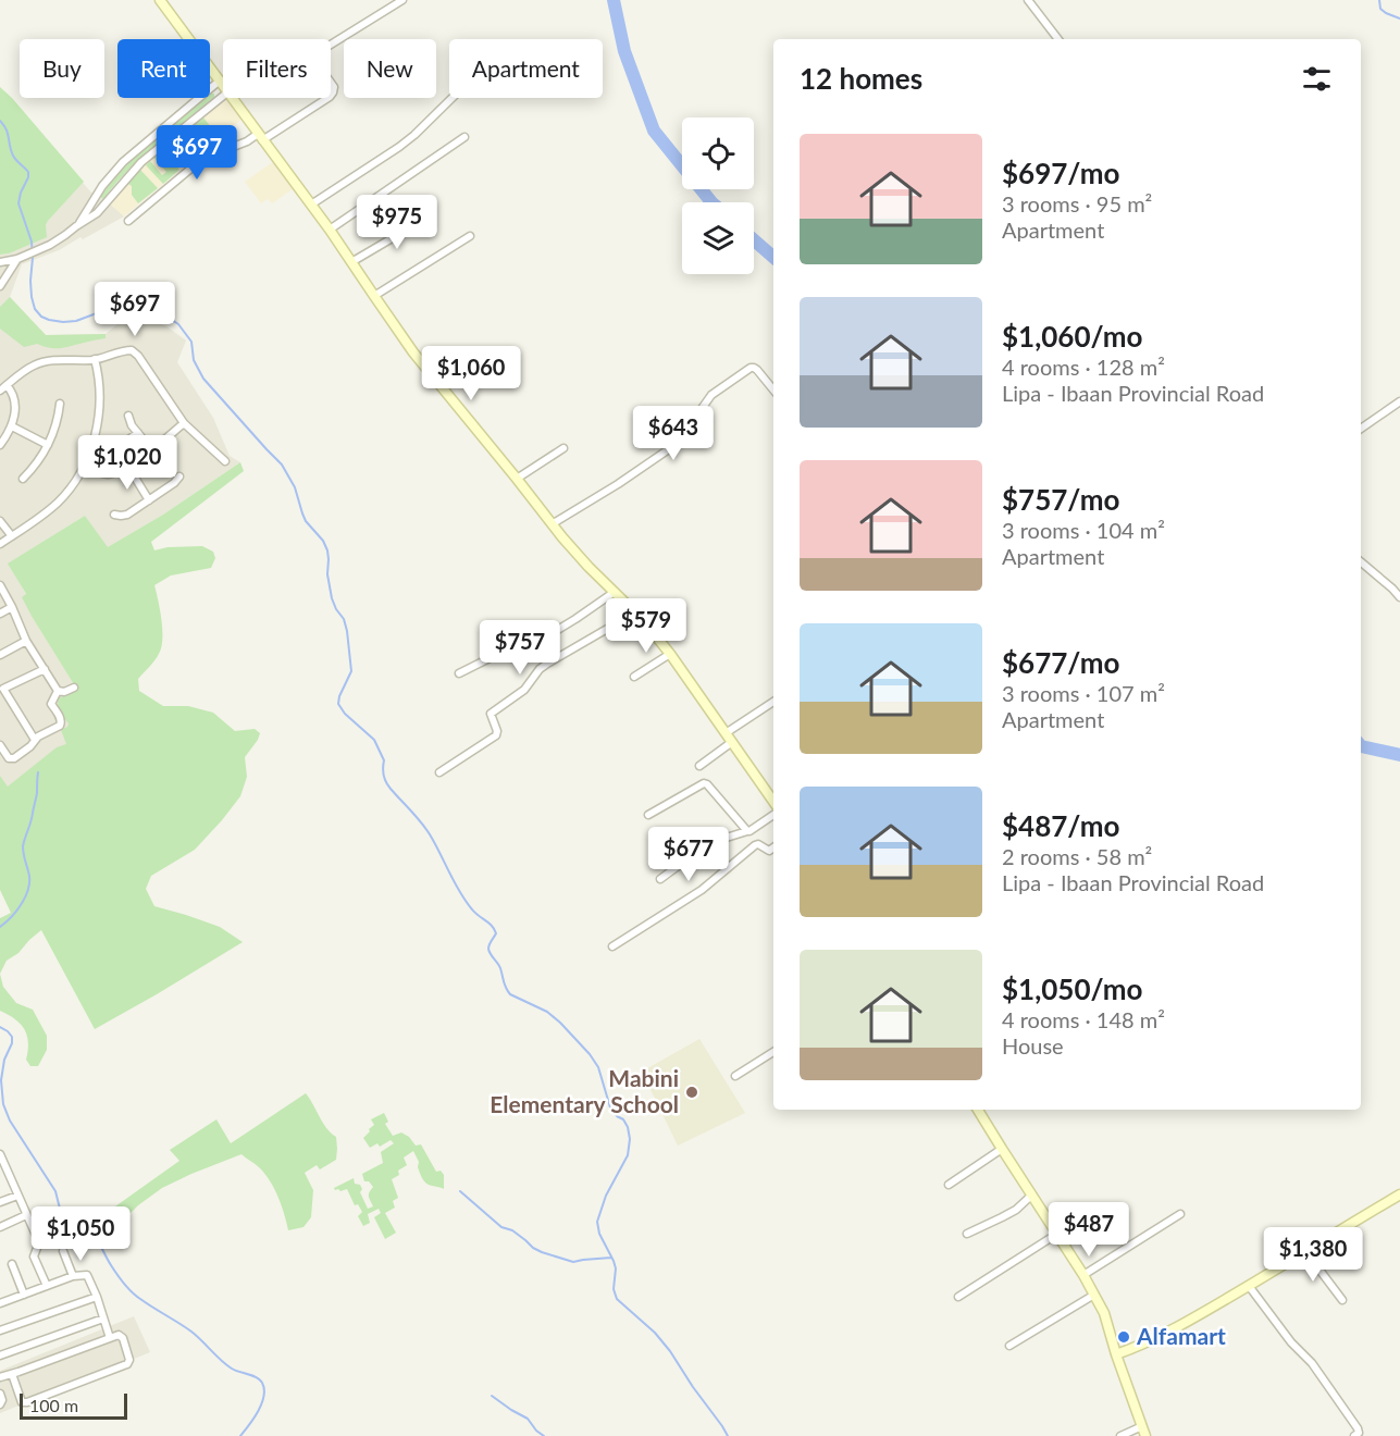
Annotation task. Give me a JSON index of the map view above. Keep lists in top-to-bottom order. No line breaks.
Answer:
{"places":["Mabini Elementary School","Alfamart"],"scale_bar":"100 m","page":{"chip":["Buy","Rent","Filters","New","Apartment"],"heading":"12 homes","list":[{"name":"$697/mo","note":"3 rooms · 95 m² · Apartment"},{"name":"$1,060/mo","note":"4 rooms · 128 m² · Lipa - Ibaan Provincial Road"},{"name":"$757/mo","note":"3 rooms · 104 m² · Apartment"},{"name":"$677/mo","note":"3 rooms · 107 m² · Apartment"},{"name":"$487/mo","note":"2 rooms · 58 m² · Lipa - Ibaan Provincial Road"},{"name":"$1,050/mo","note":"4 rooms · 148 m² · House"}],"price":["$697","$975","$697","$1,060","$643","$1,020","$579","$757","$677","$487","$1,050","$1,380"],"scale":"100 m"}}
